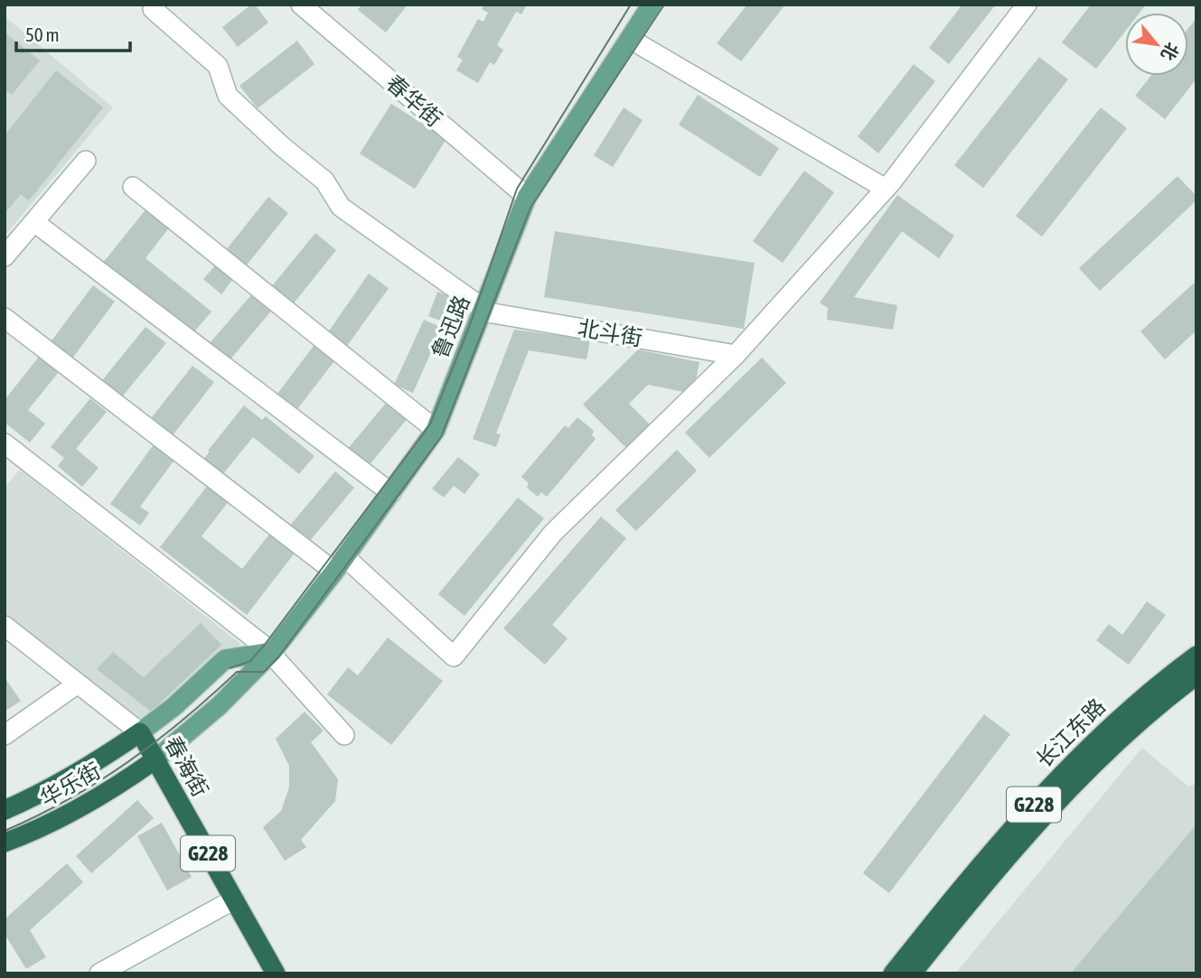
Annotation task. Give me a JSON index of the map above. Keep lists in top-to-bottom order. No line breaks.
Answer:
{"streets":{"highway":["长江东路","春海街","华乐街","G228"],"main road":["鲁迅路"],"street":["春华街","北斗街"]},"crossings":[["春华街","鲁迅路"],["鲁迅路","北斗街"],["鲁迅路","春海街"],["鲁迅路","华乐街"],["春海街","华乐街"]],"scale_bar":"50 m","north":"bottom right"}
